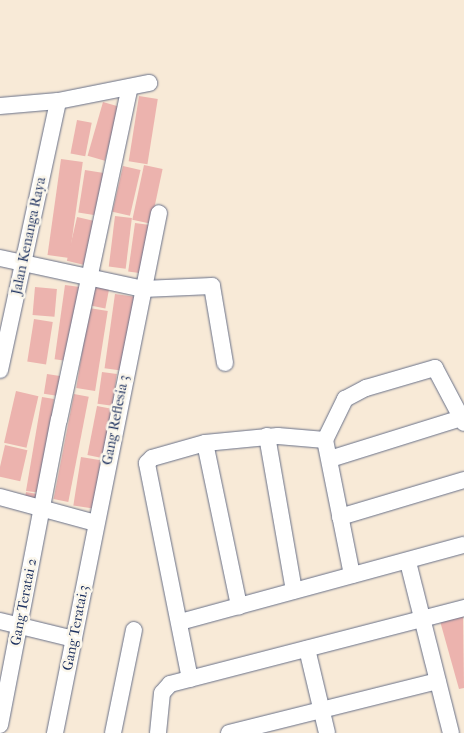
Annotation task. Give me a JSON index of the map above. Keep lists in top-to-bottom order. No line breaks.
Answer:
{"streets":{"street":["Jalan Kenanga Raya","Gang Reflesia 3","Gang Teratai 2","Gang Teratai.3"]},"crossings":[["Gang Reflesia 3","Gang Teratai.3"]]}
